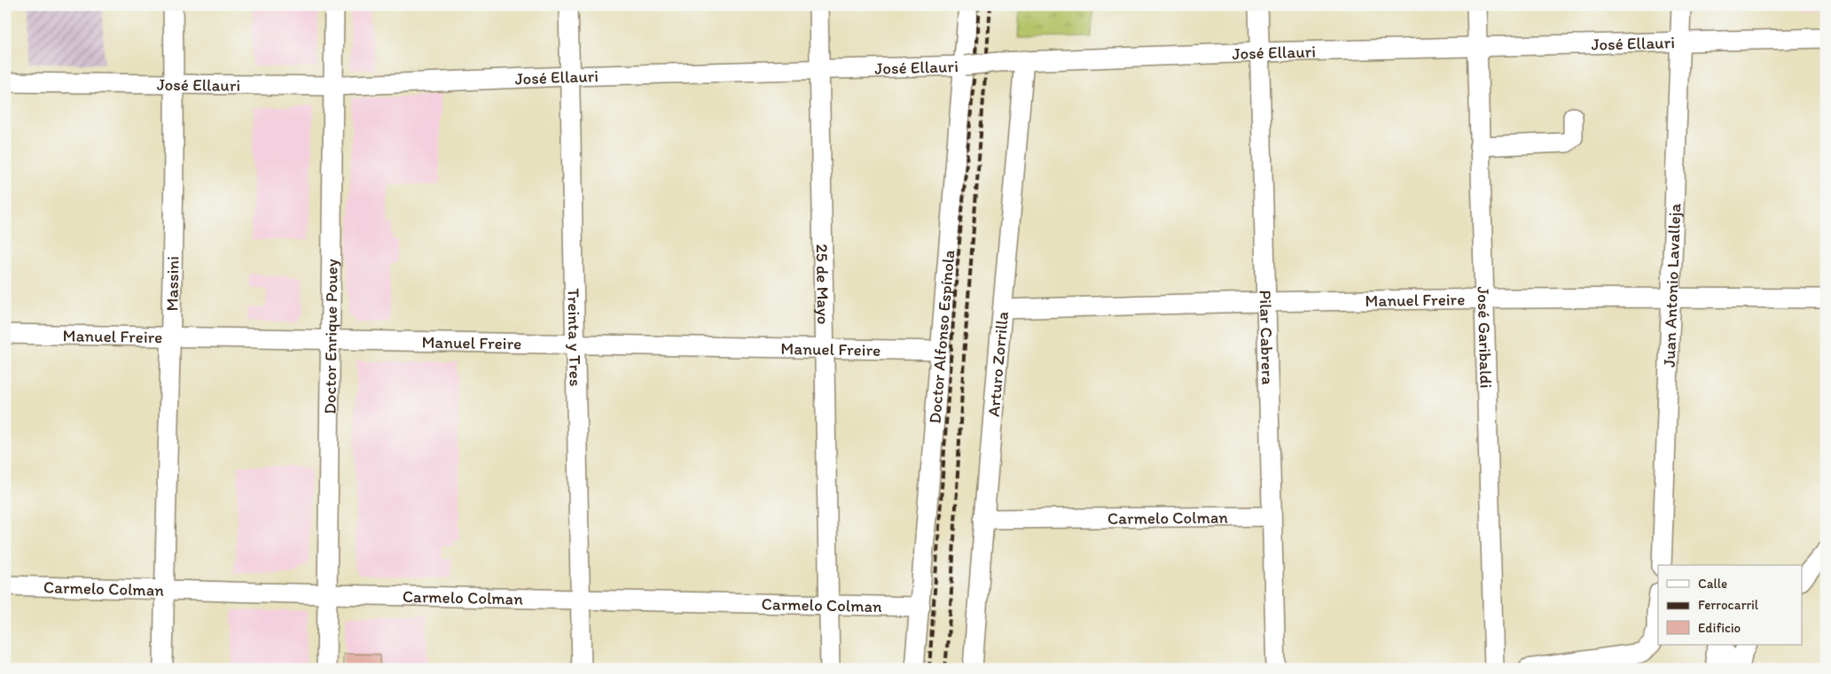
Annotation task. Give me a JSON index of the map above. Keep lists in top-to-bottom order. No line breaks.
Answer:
{"streets":{"street":["José Ellauri","Massini","25 de Mayo","Juan Antonio Lavalleja","Manuel Freire","Doctor Enrique Pouey","Doctor Alfonso Espínola","Treinta y Tres","Pilar Cabrera","José Garibaldi","Arturo Zorrilla","Carmelo Colman"]},"crossings":[["José Ellauri","Massini"],["José Ellauri","25 de Mayo"],["José Ellauri","Juan Antonio Lavalleja"],["José Ellauri","Doctor Enrique Pouey"],["José Ellauri","Doctor Alfonso Espínola"],["José Ellauri","Treinta y Tres"],["José Ellauri","Pilar Cabrera"],["José Ellauri","José Garibaldi"],["José Ellauri","Arturo Zorrilla"],["Massini","Manuel Freire"],["Massini","Carmelo Colman"],["25 de Mayo","Manuel Freire"],["25 de Mayo","Carmelo Colman"],["Juan Antonio Lavalleja","Manuel Freire"],["Manuel Freire","Doctor Enrique Pouey"],["Manuel Freire","Doctor Alfonso Espínola"],["Manuel Freire","Treinta y Tres"],["Manuel Freire","Pilar Cabrera"],["Manuel Freire","José Garibaldi"],["Manuel Freire","Arturo Zorrilla"],["Doctor Enrique Pouey","Carmelo Colman"],["Doctor Alfonso Espínola","Carmelo Colman"],["Treinta y Tres","Carmelo Colman"],["Pilar Cabrera","Carmelo Colman"],["Arturo Zorrilla","Carmelo Colman"]],"legend":["Calle","Ferrocarril","Edificio"]}
